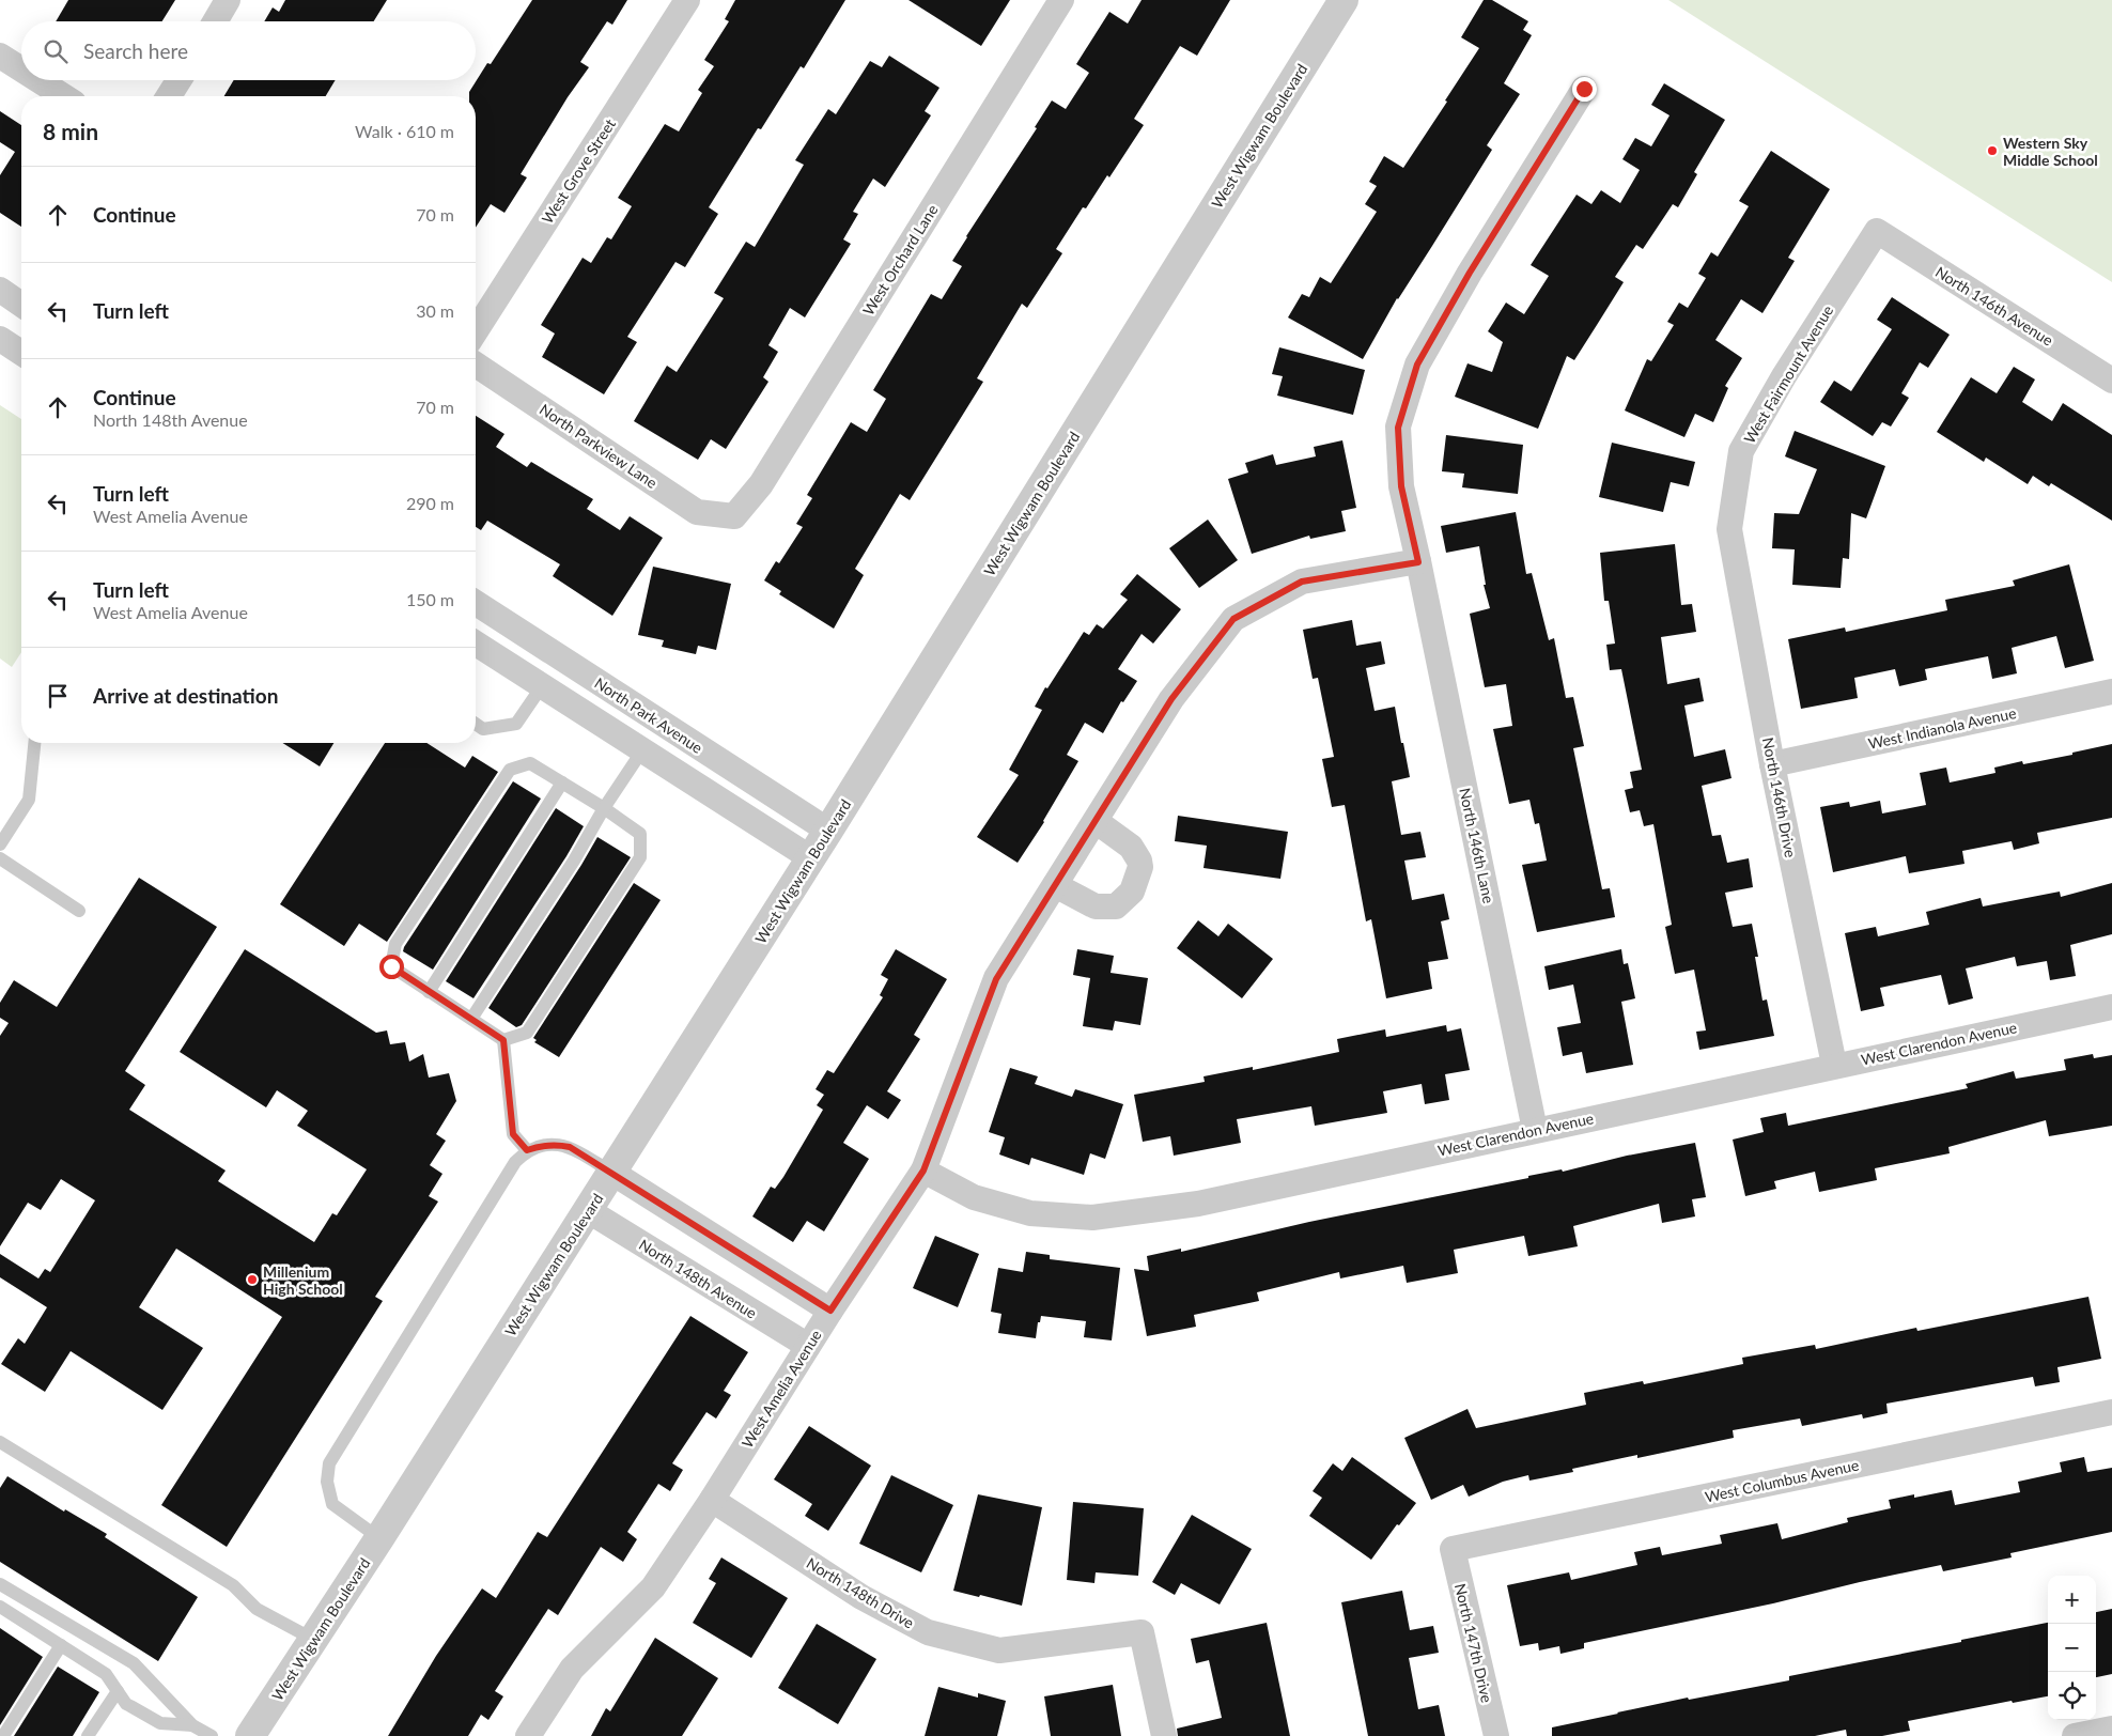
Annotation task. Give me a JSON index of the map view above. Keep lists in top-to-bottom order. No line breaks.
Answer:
{"streets":{"street":["West Wigwam Boulevard","West Grove Street","West Orchard Lane","North 146th Avenue","West Fairmount Avenue","North Parkview Lane","North Park Avenue","West Indianola Avenue","North 146th Drive","North 146th Lane","West Clarendon Avenue","North 148th Avenue","West Amelia Avenue","West Columbus Avenue","North 148th Drive","North 147th Drive"]},"crossings":[["West Wigwam Boulevard","North Park Avenue"],["West Wigwam Boulevard","North 148th Avenue"],["West Orchard Lane","North Parkview Lane"],["North 146th Avenue","West Fairmount Avenue"],["West Fairmount Avenue","North 146th Drive"],["West Indianola Avenue","North 146th Drive"],["North 146th Drive","West Clarendon Avenue"],["North 146th Lane","West Clarendon Avenue"],["North 146th Lane","West Amelia Avenue"],["West Clarendon Avenue","West Amelia Avenue"],["North 148th Avenue","West Amelia Avenue"],["West Amelia Avenue","North 148th Drive"],["West Columbus Avenue","North 147th Drive"]],"places":["Western Sky Middle School","Millenium High School"],"page":{"search":"Search here","heading":["8 min","Walk · 610 m"],"list":[["Continue","70 m"],["Turn left","30 m"],["Continue","North 148th Avenue","70 m"],["Turn left","West Amelia Avenue","290 m"],["Turn left","West Amelia Avenue","150 m"],"Arrive at destination"],"map_buttons":["+","−"]}}
